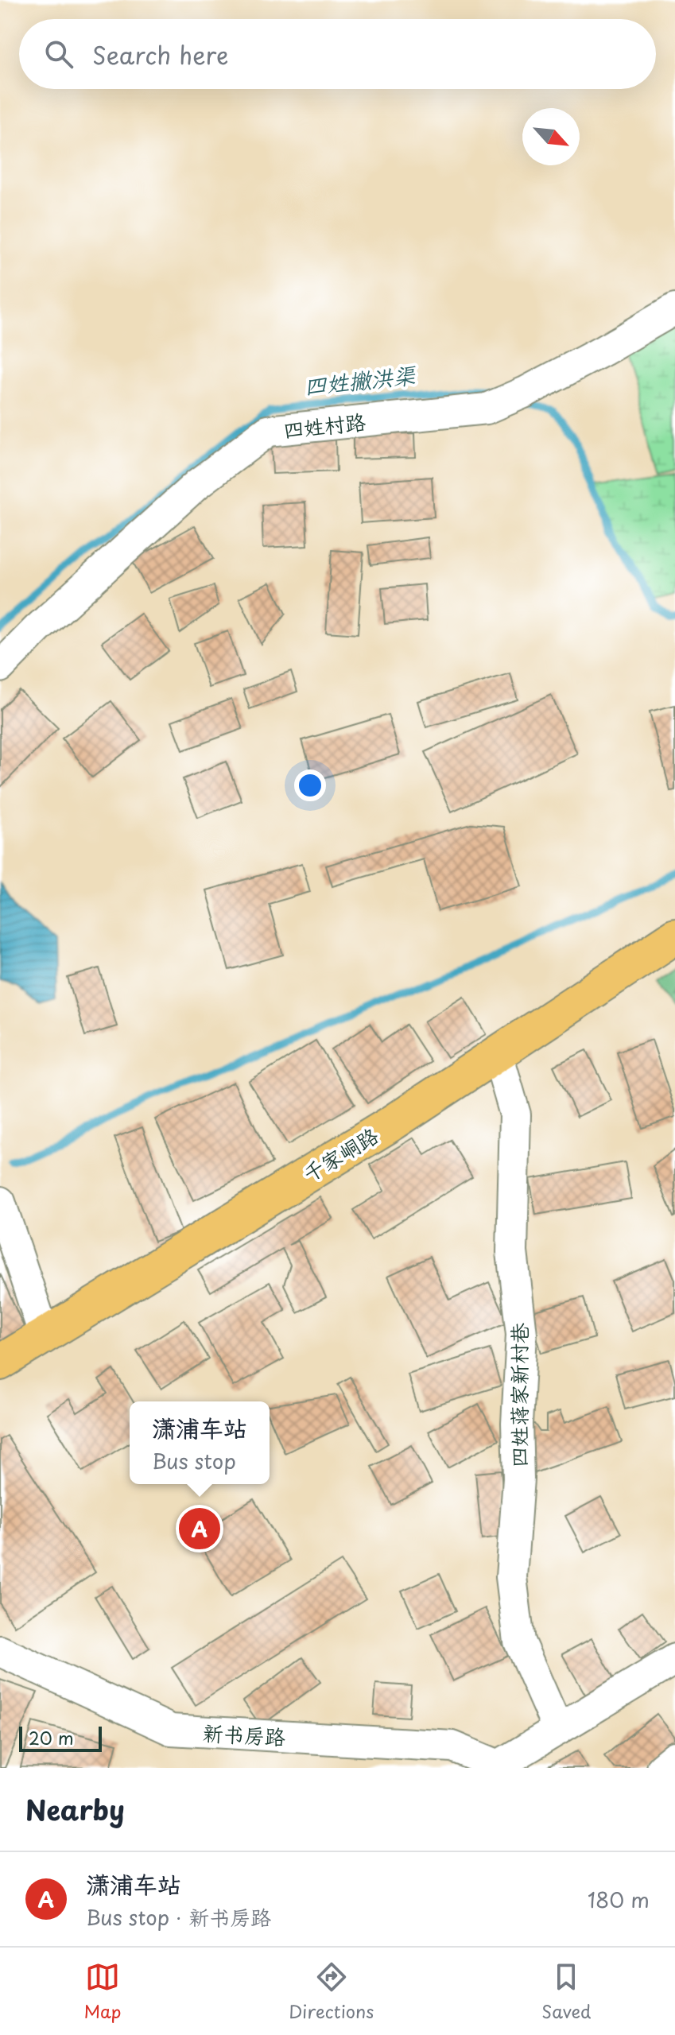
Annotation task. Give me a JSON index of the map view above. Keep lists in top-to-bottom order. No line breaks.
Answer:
{"streets":{"main road":["千家峒路"],"street":["四姓村路","四姓蒋家新村巷","新书房路"]},"crossings":[["千家峒路","四姓蒋家新村巷"]],"water":["四姓撇洪渠"],"scale_bar":"20 m","north":"bottom right","page":{"search":"Search here","popup":["潇浦车站","Bus stop"],"pins":"A","scale":"20 m","heading":"Nearby","list":[{"mark":"A","name":"潇浦车站","note":"Bus stop · 新书房路","value":"180 m"}],"nav":["Map","Directions","Saved"]}}
